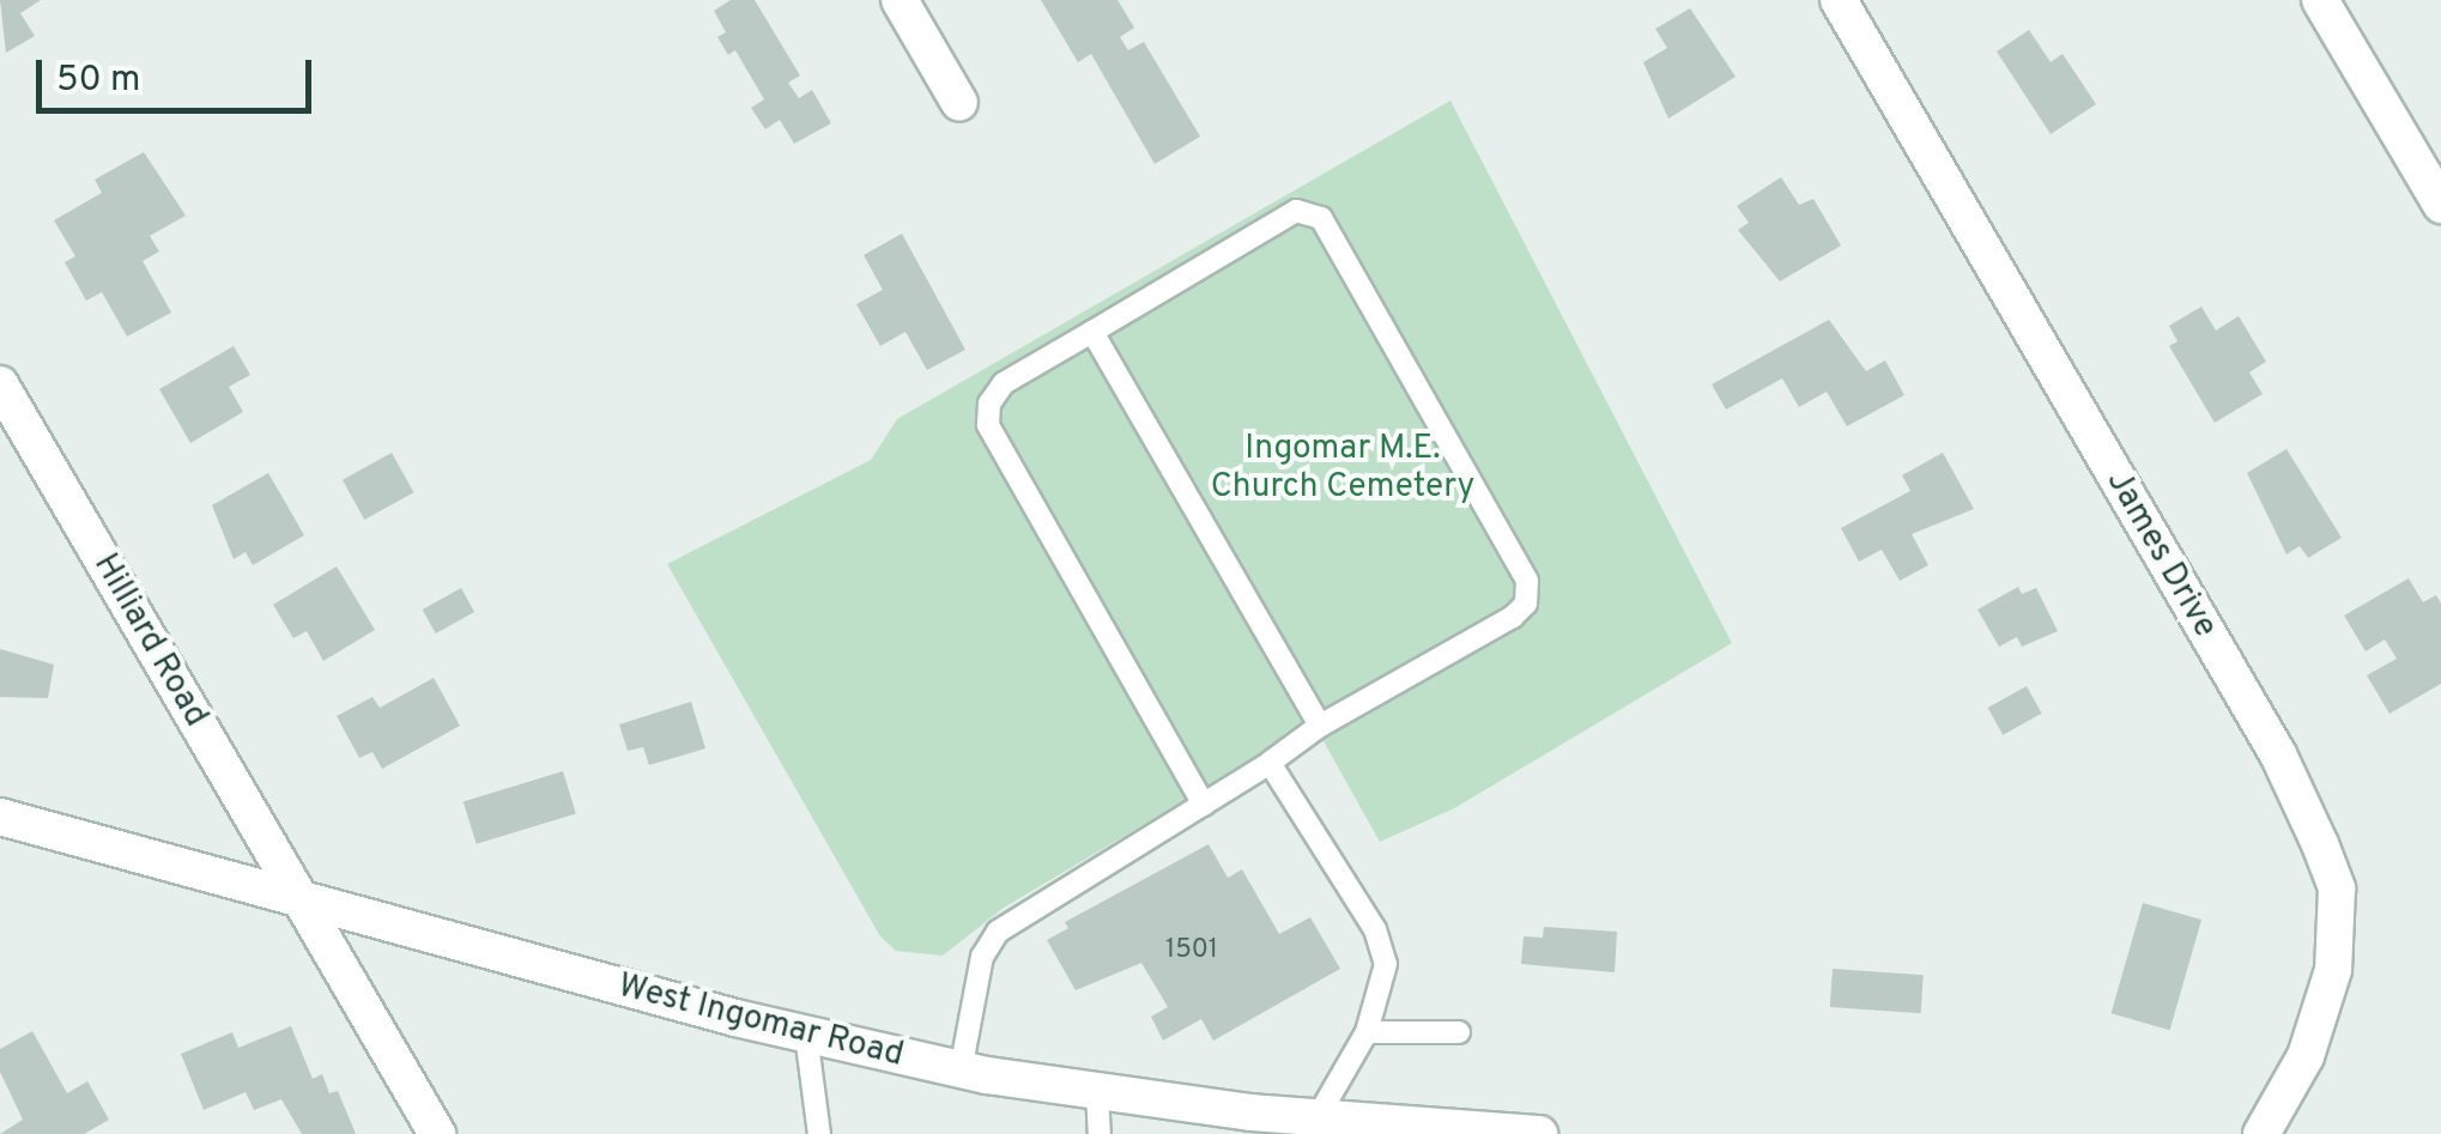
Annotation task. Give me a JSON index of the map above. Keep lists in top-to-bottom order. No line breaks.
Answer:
{"streets":{"street":["James Drive","Hilliard Road","West Ingomar Road"]},"crossings":[["Hilliard Road","West Ingomar Road"]],"parks":["Ingomar M.E. Church Cemetery"],"house_numbers":["1501"],"scale_bar":"50 m"}
